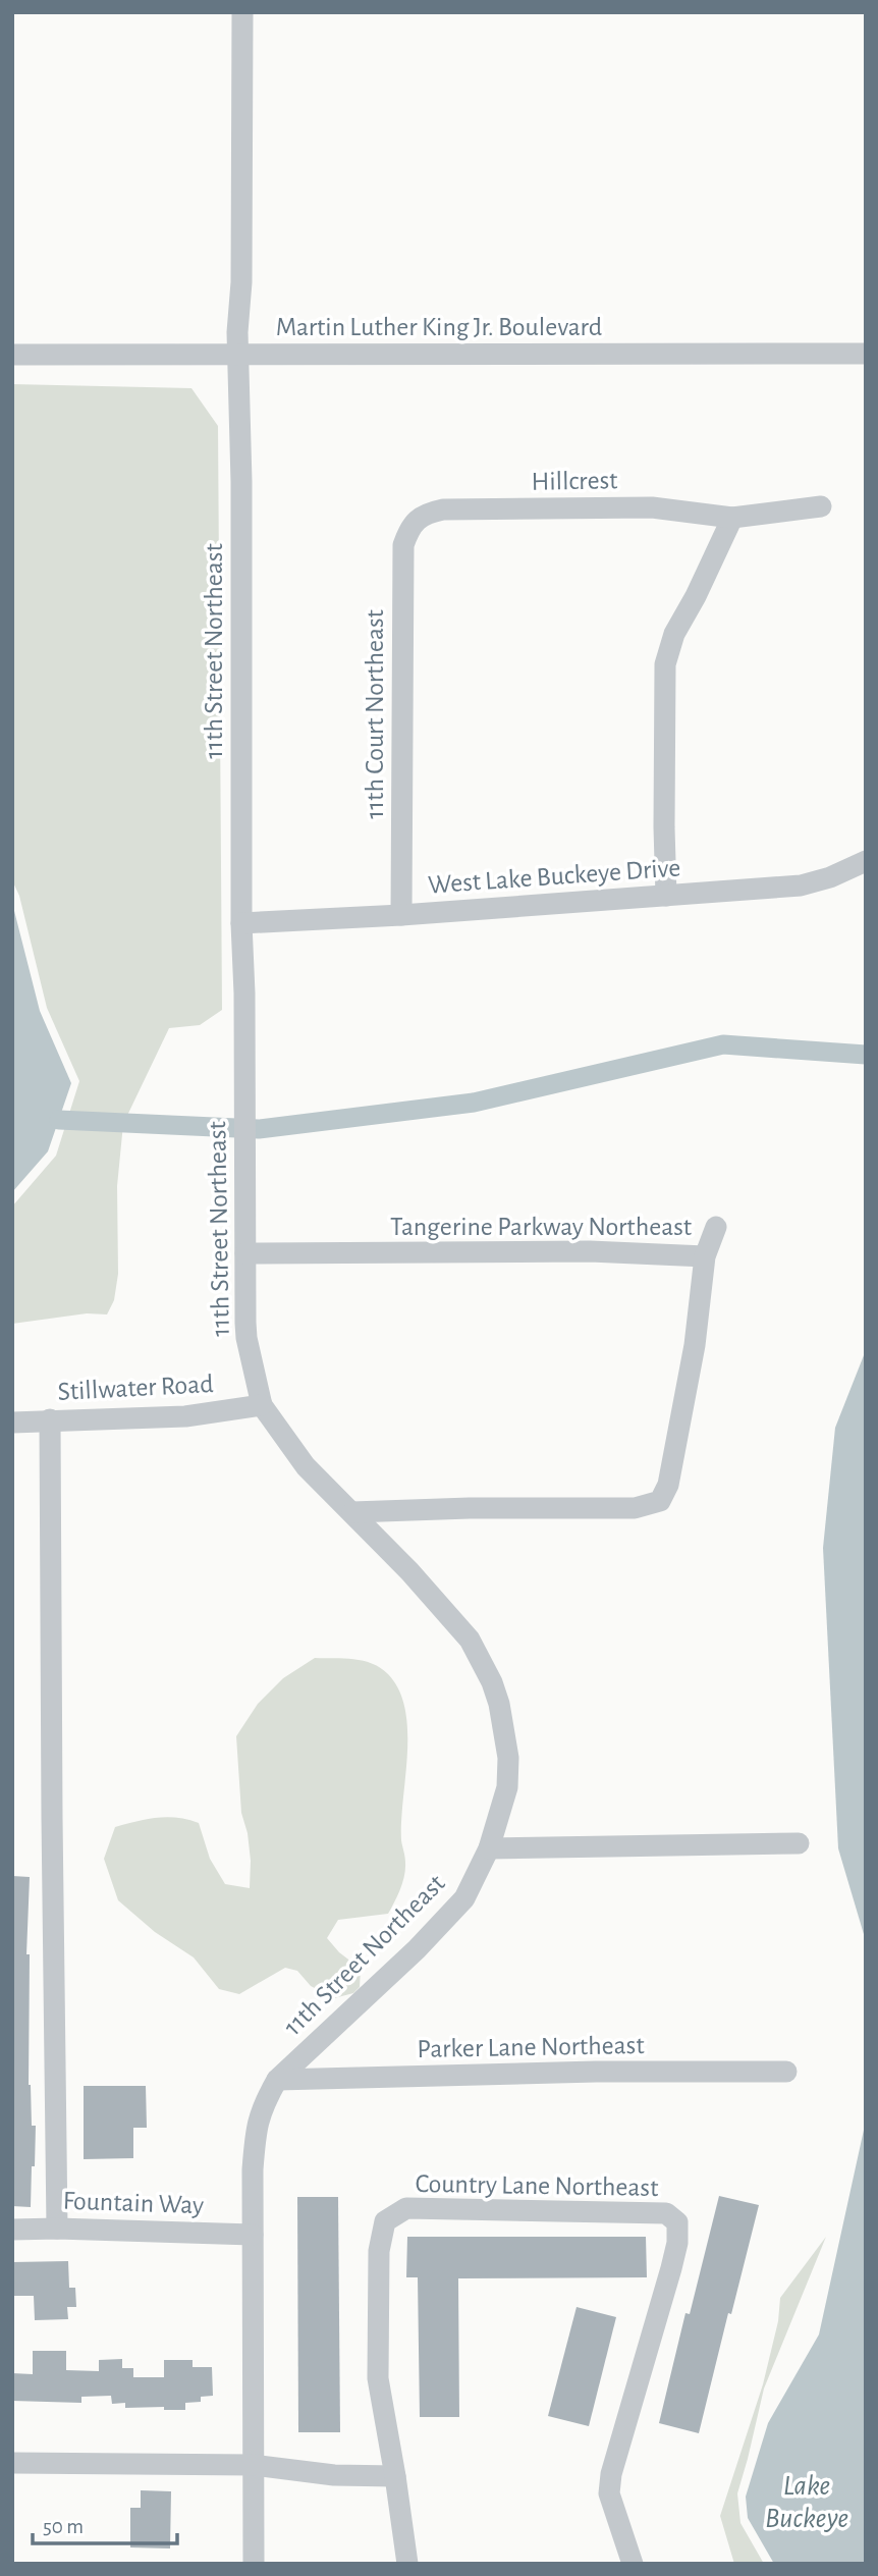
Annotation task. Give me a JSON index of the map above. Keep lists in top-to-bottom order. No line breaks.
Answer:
{"streets":{"street":["Martin Luther King Jr. Boulevard","Hillcrest","11th Street Northeast","11th Court Northeast","West Lake Buckeye Drive","Tangerine Parkway Northeast","Stillwater Road","Parker Lane Northeast","Country Lane Northeast","Fountain Way"]},"crossings":[["Martin Luther King Jr. Boulevard","11th Street Northeast"],["Hillcrest","11th Court Northeast"],["11th Street Northeast","West Lake Buckeye Drive"],["11th Street Northeast","Tangerine Parkway Northeast"],["11th Street Northeast","Stillwater Road"],["11th Street Northeast","Parker Lane Northeast"],["11th Street Northeast","Fountain Way"],["11th Court Northeast","West Lake Buckeye Drive"]],"water":["Lake Buckeye"],"scale_bar":"50 m"}
